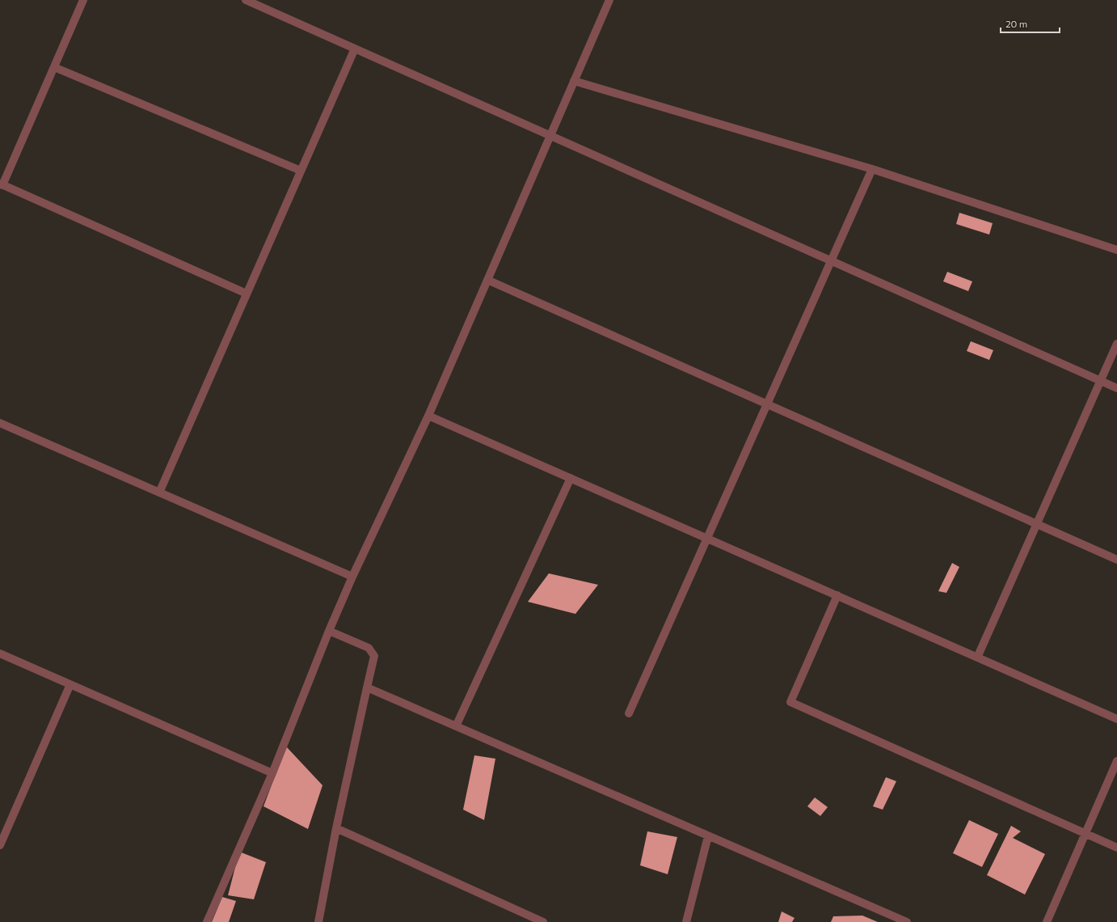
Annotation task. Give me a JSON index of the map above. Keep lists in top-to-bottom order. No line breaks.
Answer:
{"scale_bar":"20 m"}
